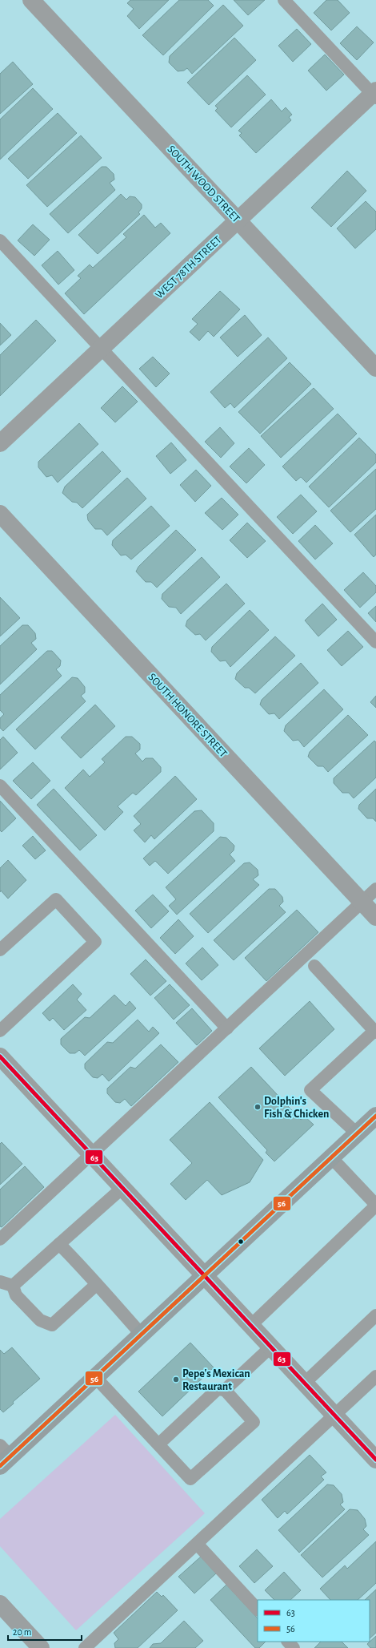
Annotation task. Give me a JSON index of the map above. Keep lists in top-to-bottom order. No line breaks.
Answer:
{"streets":{"street":["SOUTH WOOD STREET","WEST 78TH STREET","SOUTH HONORE STREET"]},"crossings":[["SOUTH WOOD STREET","WEST 78TH STREET"]],"places":["Dolphin's Fish & Chicken","Pepe's Mexican Restaurant"],"lines":["transit line 63","transit line 56"],"legend":["63","56"],"scale_bar":"20 m"}
